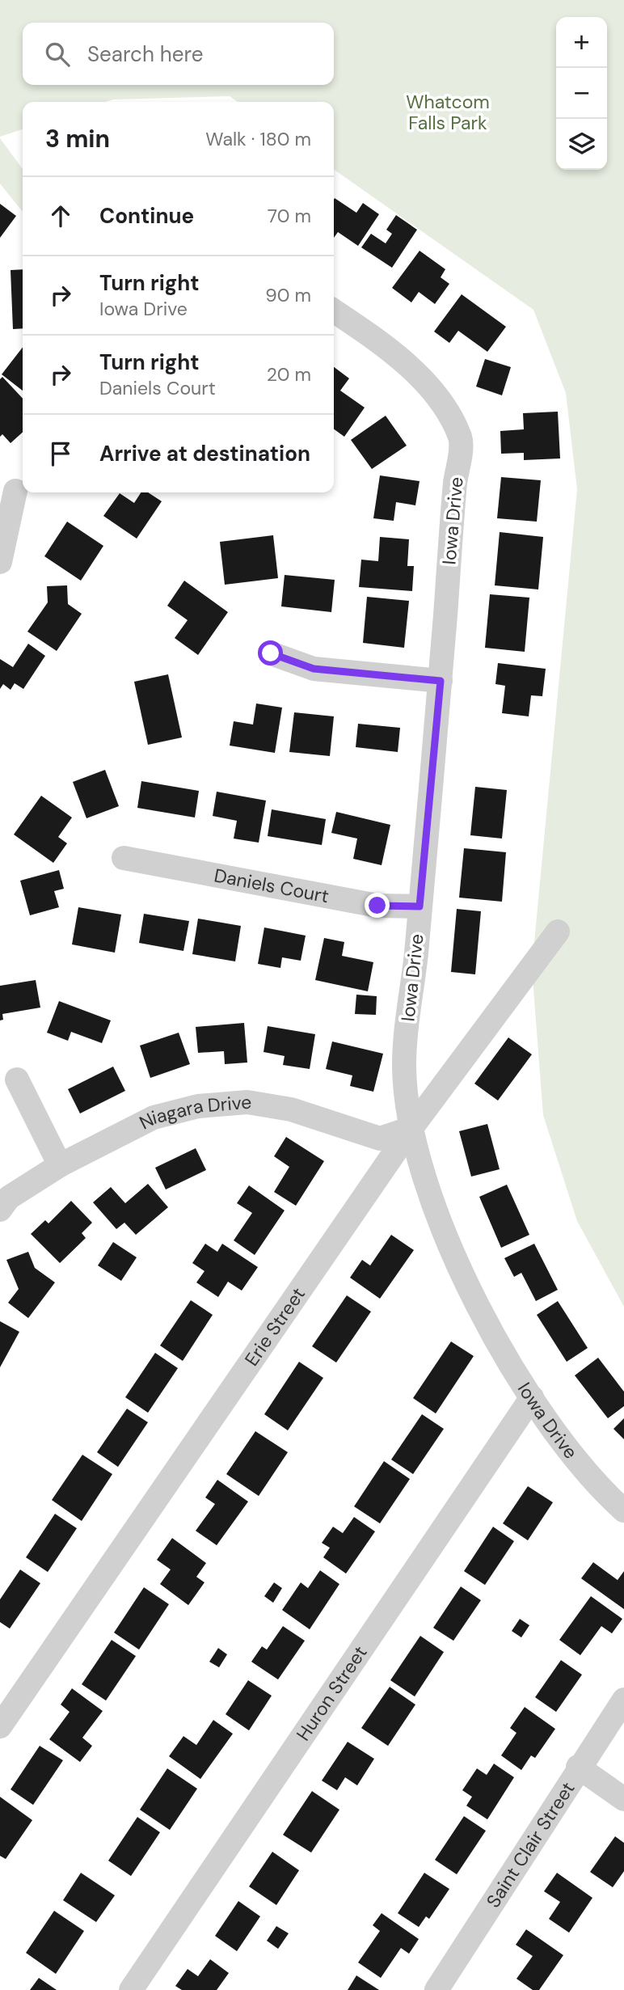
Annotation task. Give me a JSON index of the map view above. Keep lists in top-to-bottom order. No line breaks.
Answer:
{"streets":{"street":["Iowa Drive","Daniels Court","Niagara Drive","Erie Street","Huron Street","Saint Clair Street"]},"crossings":[["Iowa Drive","Daniels Court"],["Iowa Drive","Niagara Drive"],["Iowa Drive","Erie Street"],["Iowa Drive","Huron Street"],["Niagara Drive","Erie Street"]],"parks":["Whatcom Falls Park"],"page":{"map_buttons":["+","−"],"search":"Search here","heading":["3 min","Walk · 180 m"],"list":[["Continue","70 m"],["Turn right","Iowa Drive","90 m"],["Turn right","Daniels Court","20 m"],"Arrive at destination"]}}
